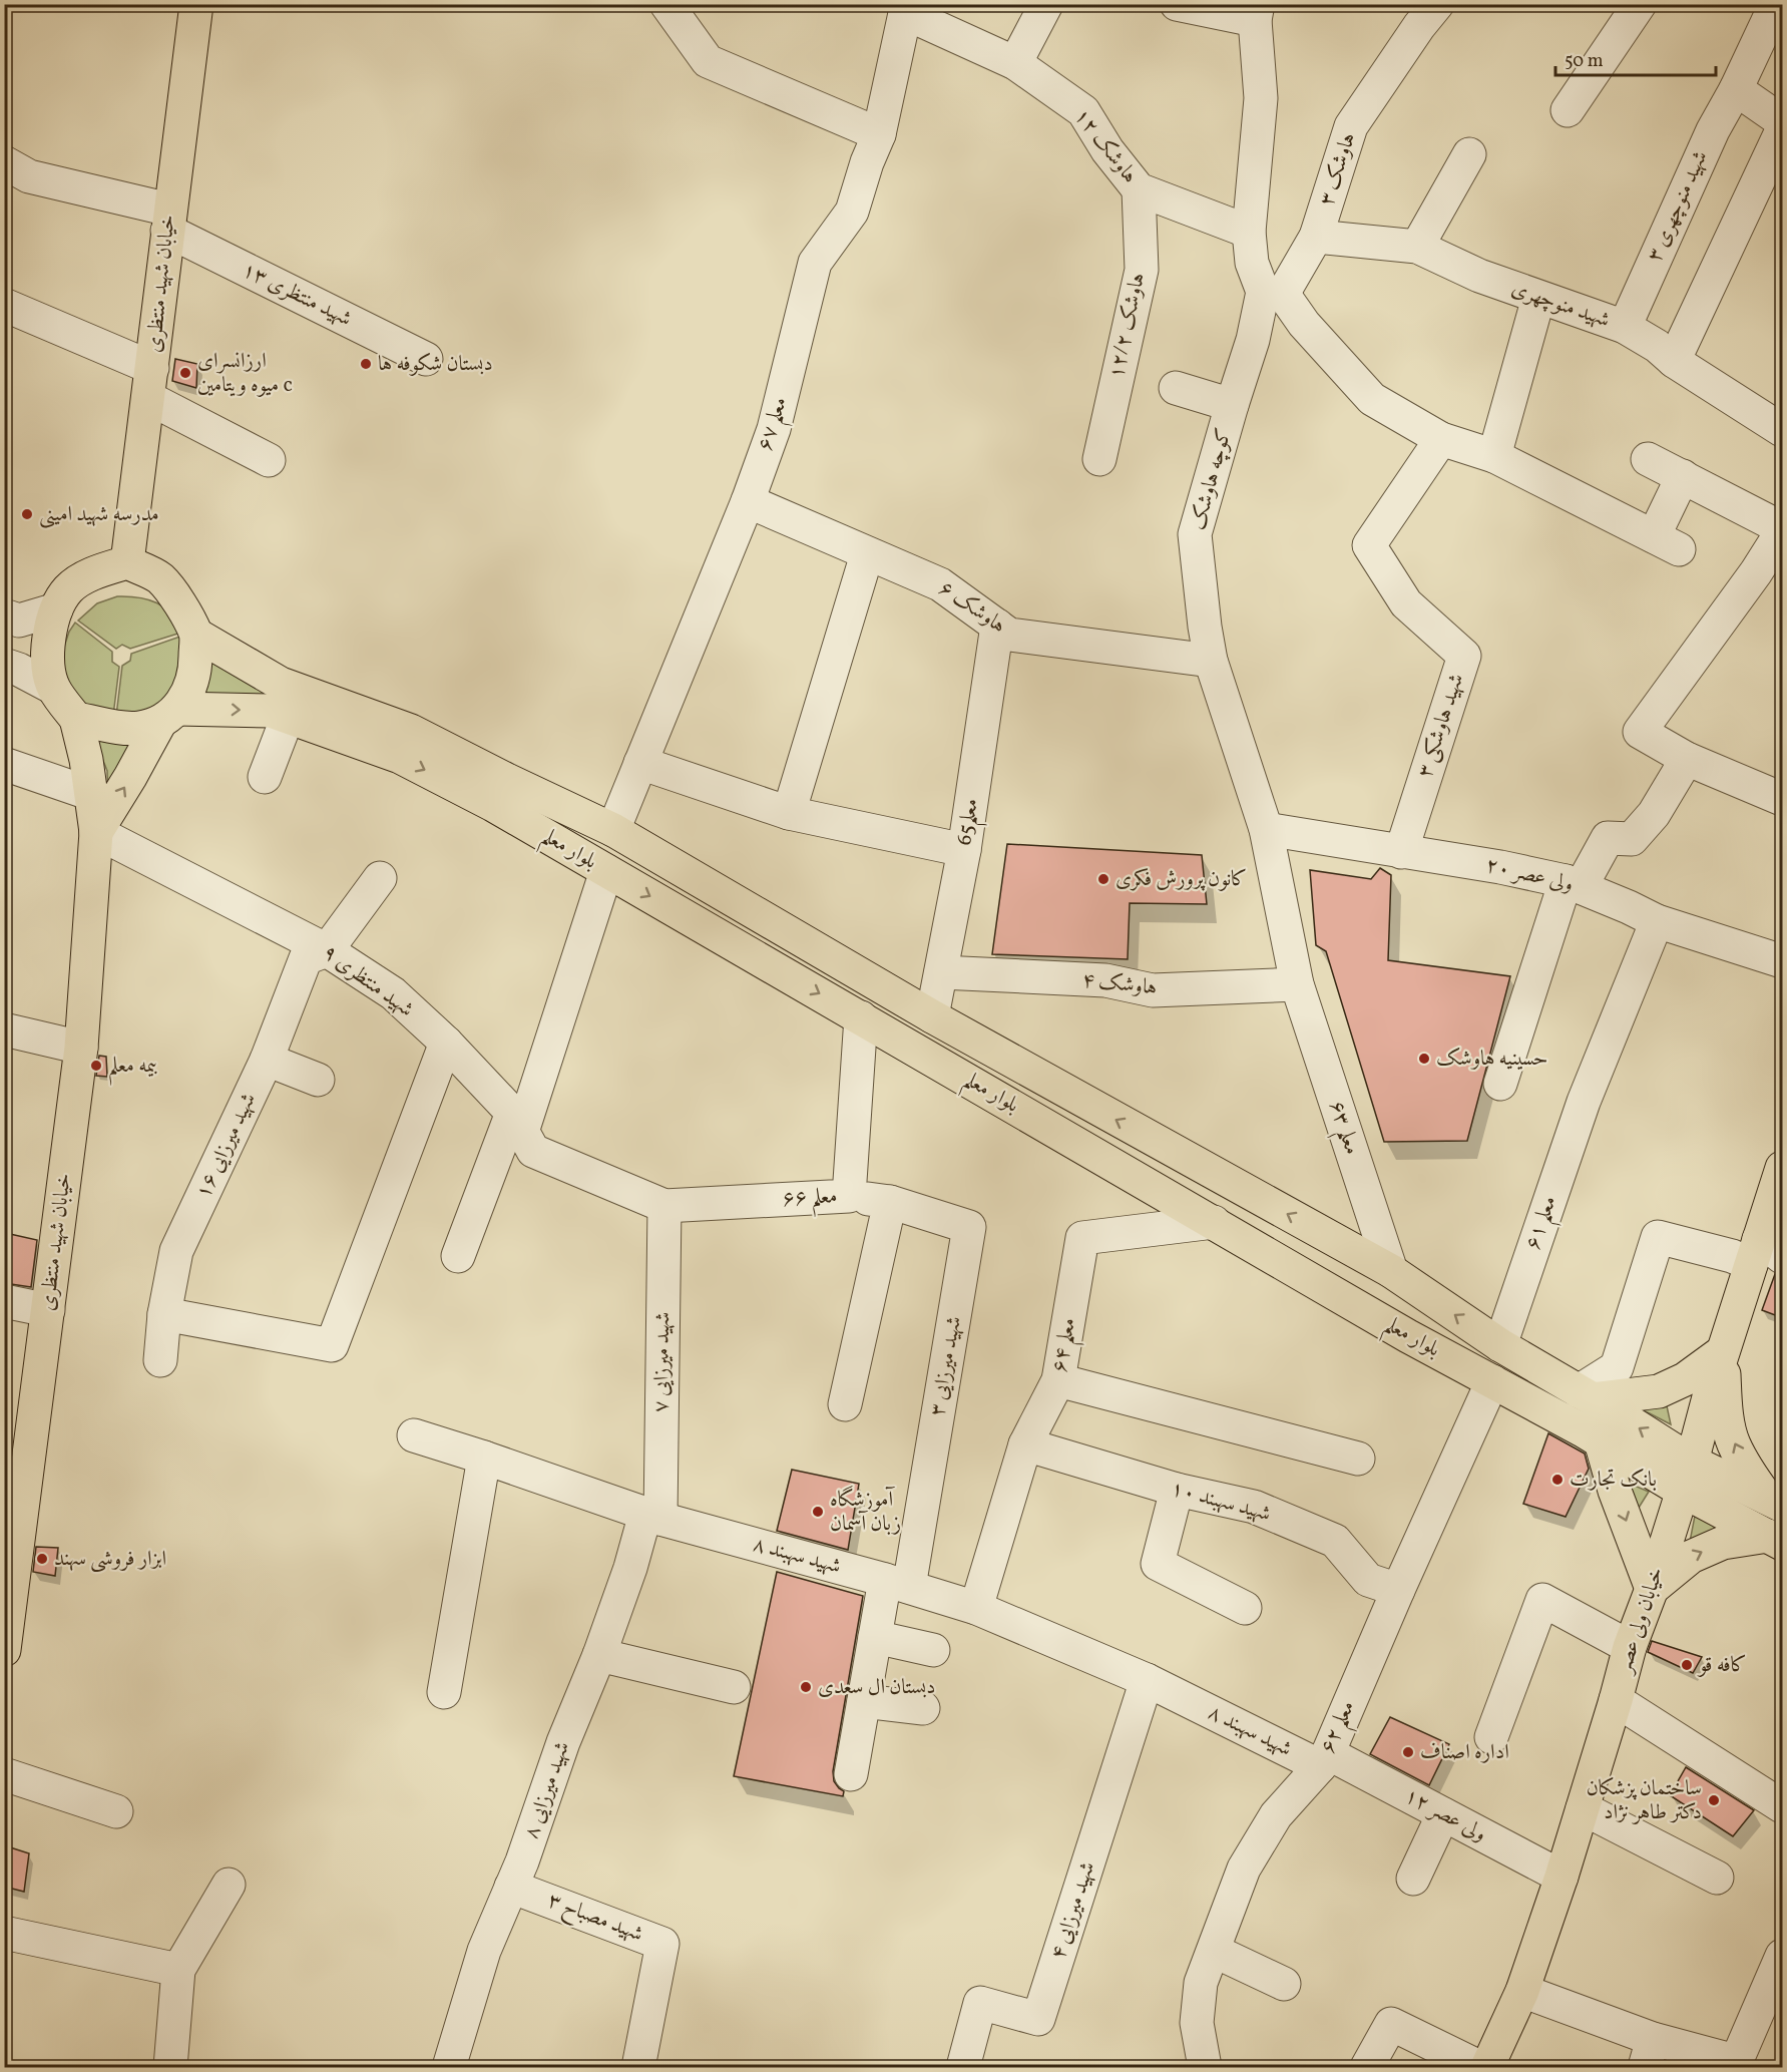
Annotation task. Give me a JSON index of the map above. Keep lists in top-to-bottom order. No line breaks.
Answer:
{"streets":{"main road":["خیابان شهید منتظری","بلوار معلم","خیابان ولی عصر"],"street":["هاوشک ۱۲","هاوشک ۳","شهید منوچهری ۳","شهید منتظری ۱۳","شهید منوچهری","هاوشک ۱۲/۲","معلم ۶۷","کوچه هاوشک","هاوشک ۶","شهید هاوشکی ۳","معلم65","ولی عصر ۲۰","شهید منتظری ۹","هاوشک ۴","معلم ۶۳","شهید میرزایی ۱۶","معلم ۶۶","معلم ۶۱","معلم ۶۴","شهید میرزایی ۷","شهید میرزایی ۳","شهید سهبند ۱۰","شهید سهبند ۸","معلم ۶۲","شهید میرزایی ۸","ولی عصر ۱۲","شهید میرزایی ۴","شهید مصباح ۳"]},"crossings":[["هاوشک ۱۲","هاوشک ۱۲/۲"],["هاوشک ۱۲","معلم ۶۷"],["هاوشک ۳","شهید منوچهری"],["هاوشک ۳","کوچه هاوشک"],["شهید منوچهری ۳","شهید منوچهری"],["خیابان شهید منتظری","شهید منتظری ۱۳"],["خیابان شهید منتظری","بلوار معلم"],["خیابان شهید منتظری","شهید منتظری ۹"],["معلم ۶۷","هاوشک ۶"],["معلم ۶۷","بلوار معلم"],["کوچه هاوشک","هاوشک ۶"],["کوچه هاوشک","ولی عصر ۲۰"],["کوچه هاوشک","هاوشک ۴"],["کوچه هاوشک","معلم ۶۳"],["هاوشک ۶","معلم65"],["شهید هاوشکی ۳","ولی عصر ۲۰"],["معلم65","بلوار معلم"],["معلم65","هاوشک ۴"],["بلوار معلم","معلم ۶۳"],["بلوار معلم","معلم ۶۶"],["بلوار معلم","معلم ۶۱"],["بلوار معلم","معلم ۶۴"],["بلوار معلم","خیابان ولی عصر"],["بلوار معلم","معلم ۶۲"],["ولی عصر ۲۰","معلم ۶۱"],["شهید منتظری ۹","شهید میرزایی ۱۶"],["شهید منتظری ۹","معلم ۶۶"],["شهید منتظری ۹","شهید میرزایی ۷"],["هاوشک ۴","معلم ۶۳"],["معلم ۶۶","شهید میرزایی ۷"],["معلم ۶۴","شهید سهبند ۱۰"],["معلم ۶۴","شهید سهبند ۸"],["شهید میرزایی ۷","شهید سهبند ۸"],["شهید میرزایی ۷","شهید میرزایی ۸"],["شهید میرزایی ۳","شهید سهبند ۸"],["شهید سهبند ۱۰","معلم ۶۲"],["شهید سهبند ۸","معلم ۶۲"],["شهید سهبند ۸","شهید میرزایی ۸"],["شهید سهبند ۸","ولی عصر ۱۲"],["شهید سهبند ۸","شهید میرزایی ۴"],["خیابان ولی عصر","ولی عصر ۱۲"],["معلم ۶۲","ولی عصر ۱۲"],["شهید میرزایی ۸","شهید مصباح ۳"]],"places":["دبستان شکوفه ها","ارزانسرای میوه ویتامین c","مدرسه شهید امینی","کانون پرورش فکری","حسینیه هاوشک","بیمه معلم","بانک تجارت","آموزشگاه زبان آسمان","ابزار فروشی سهند","کافه قو","دبستان ال سعدی","اداره اصناف","ساختمان پزشکان دکتر طاهر نژاد"],"scale_bar":"50 m"}
